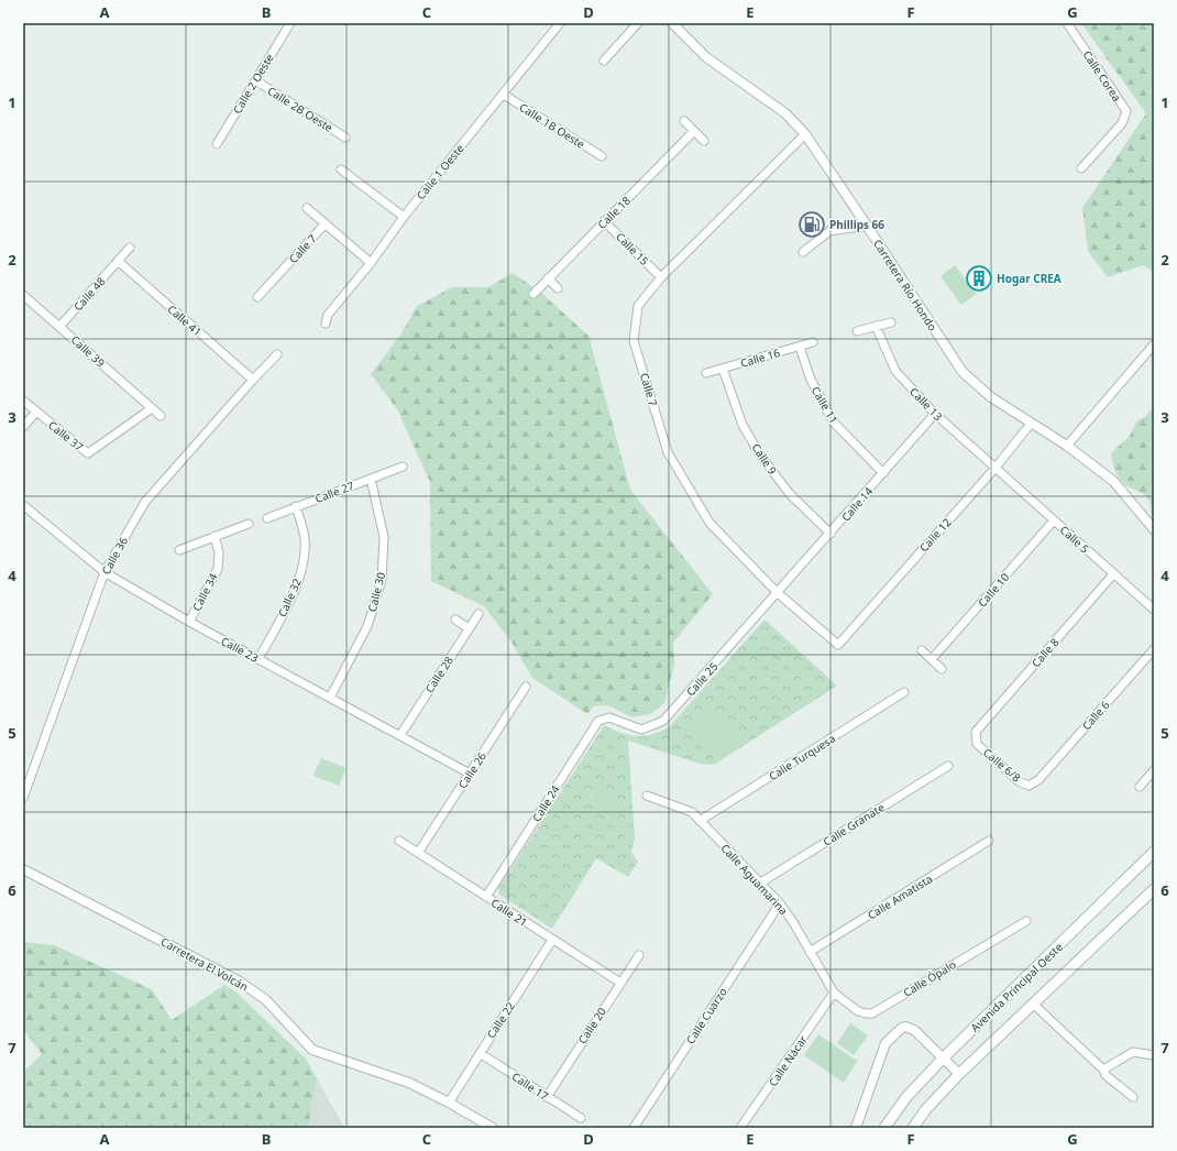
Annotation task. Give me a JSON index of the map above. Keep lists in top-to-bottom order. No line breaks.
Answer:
{"streets":{"main road":["Avenida Principal Oeste"],"street":["Calle Corea","Calle 2 Oeste","Calle 2B Oeste","Calle 1B Oeste","Calle 1 Oeste","Calle 18","Calle 7","Calle 15","Carretera Río Hondo","Calle 48","Calle 41","Calle 39","Calle 16","Calle 13","Calle 11","Calle 37","Calle 9","Calle 27","Calle 14","Calle 12","Calle 5","Calle 36","Calle 10","Calle 34","Calle 30","Calle 32","Calle 23","Calle 8","Calle 28","Calle 25","Calle 6","Calle Turquesa","Calle 6/8","Calle 26","Calle 24","Calle Granate","Calle Aguamarina","Calle Amatista","Calle 21","Carretera El Volcán","Calle Ópalo","Calle Cuarzo","Calle 22","Calle 20","Calle Nácar","Calle 17"]},"crossings":[["Calle 2 Oeste","Calle 2B Oeste"],["Calle 1B Oeste","Calle 1 Oeste"],["Calle 1 Oeste","Calle 7"],["Calle 18","Calle 15"],["Calle 7","Calle 15"],["Calle 7","Carretera Río Hondo"],["Calle 7","Calle 14"],["Calle 7","Calle 12"],["Calle 7","Calle 25"],["Carretera Río Hondo","Calle 12"],["Calle 48","Calle 41"],["Calle 48","Calle 39"],["Calle 41","Calle 36"],["Calle 39","Calle 37"],["Calle 16","Calle 11"],["Calle 16","Calle 9"],["Calle 13","Calle 14"],["Calle 13","Calle 12"],["Calle 13","Calle 5"],["Calle 11","Calle 14"],["Calle 9","Calle 14"],["Calle 27","Calle 30"],["Calle 27","Calle 32"],["Calle 14","Calle 25"],["Calle 12","Calle 5"],["Calle 5","Calle 10"],["Calle 5","Calle 8"],["Calle 36","Calle 23"],["Calle 34","Calle 23"],["Calle 30","Calle 23"],["Calle 32","Calle 23"],["Calle 23","Calle 28"],["Calle 23","Calle 26"],["Calle 8","Calle 6/8"],["Calle 25","Calle 24"],["Calle 6","Calle 6/8"],["Calle Turquesa","Calle Aguamarina"],["Calle 26","Calle 21"],["Calle 24","Calle 21"],["Calle Granate","Calle Aguamarina"],["Calle Aguamarina","Calle Amatista"],["Calle Aguamarina","Calle Ópalo"],["Calle Aguamarina","Calle Cuarzo"],["Calle Aguamarina","Calle Nácar"],["Calle 21","Calle 22"],["Calle 21","Calle 20"],["Carretera El Volcán","Calle 22"],["Calle Ópalo","Calle Nácar"],["Calle 22","Calle 17"],["Calle 20","Calle 17"]],"places":{"fuel station":["Phillips 66"],"building":["Hogar CREA"]},"grid":{"columns":["A","B","C","D","E","F","G"],"rows":["1","2","3","4","5","6","7"]}}
